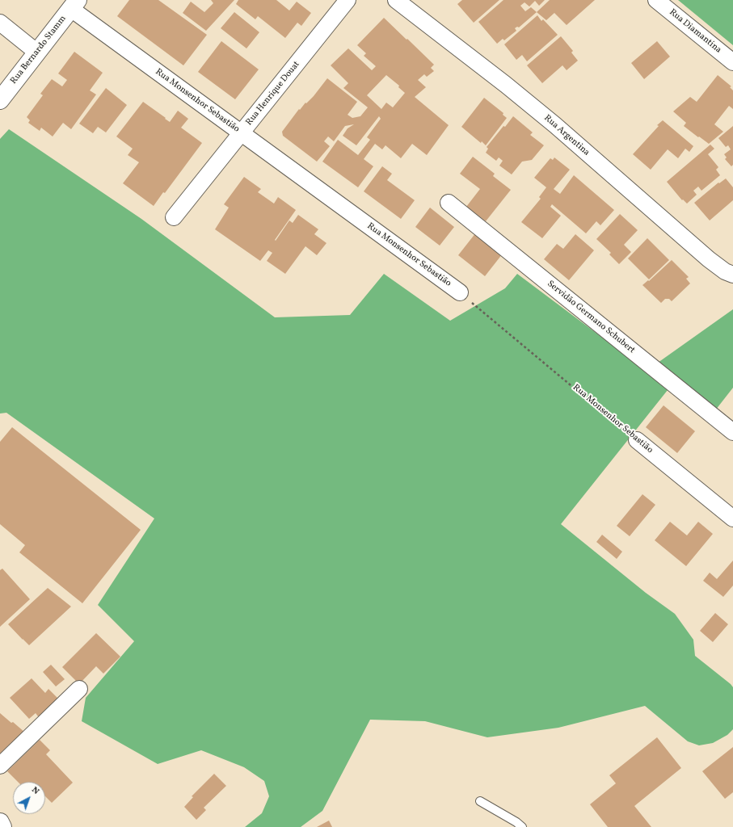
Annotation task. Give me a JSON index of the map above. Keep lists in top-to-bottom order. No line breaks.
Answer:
{"streets":{"street":["Rua Diamantina","Rua Bernardo Stamm","Rua Henrique Douat","Rua Monsenhor Sebastião","Rua Argentina","Servidão Germano Schubert"]},"crossings":[["Rua Bernardo Stamm","Rua Monsenhor Sebastião"],["Rua Henrique Douat","Rua Monsenhor Sebastião"]],"north":"top right"}
